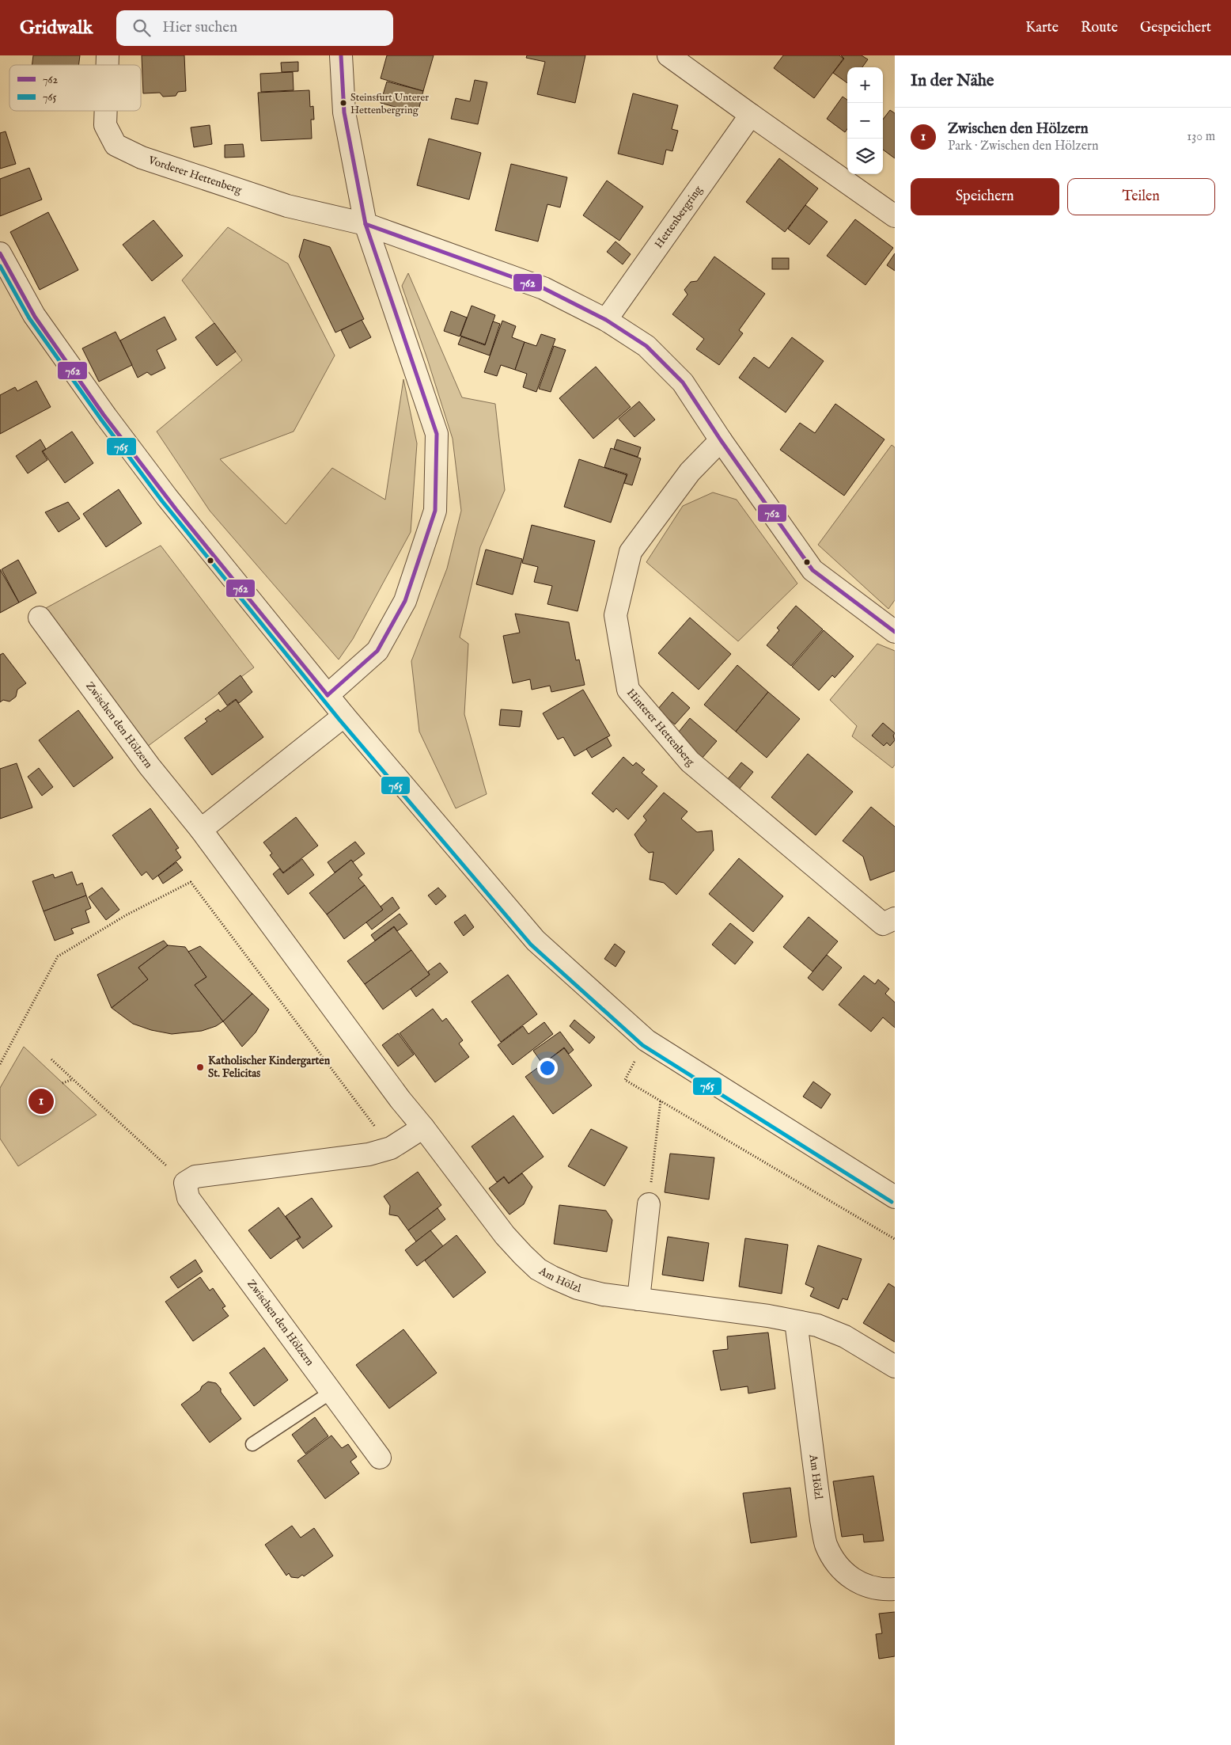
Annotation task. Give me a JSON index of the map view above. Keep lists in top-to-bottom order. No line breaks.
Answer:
{"streets":{"street":["Vorderer Hettenberg","Hettenbergring","Zwischen den Hölzern","Hinterer Hettenberg","Am Hölzl"]},"crossings":[["Zwischen den Hölzern","Am Hölzl"]],"places":["Steinsfurt Unterer Hettenbergring","Katholischer Kindergarten St. Felicitas"],"lines":["transit line 762","transit line 765"],"legend":["762","765"],"page":{"header":"Gridwalk","search":"Hier suchen","nav":["Karte","Route","Gespeichert"],"heading":"In der Nähe","map_buttons":["+","−"],"list":[{"mark":"1","name":"Zwischen den Hölzern","note":"Park · Zwischen den Hölzern","value":"130 m"}],"buttons":["Speichern","Teilen"],"pins":"1"}}
